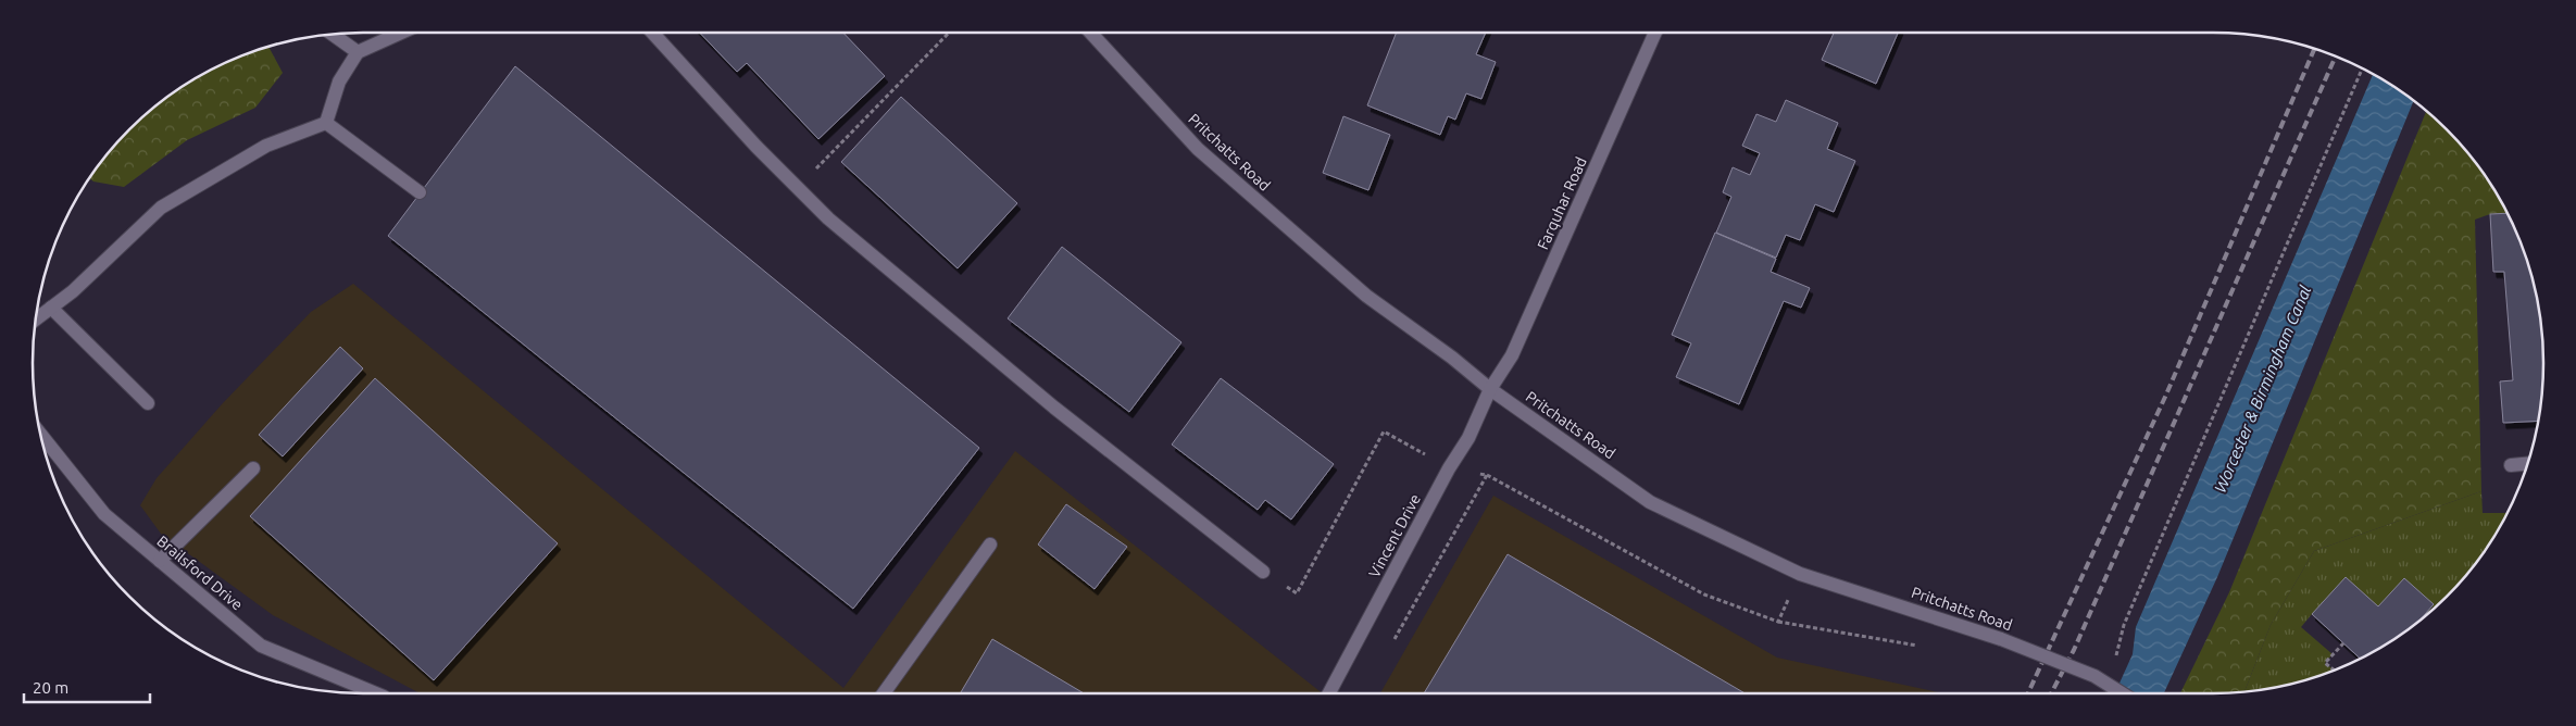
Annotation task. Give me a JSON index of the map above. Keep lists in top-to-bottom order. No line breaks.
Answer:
{"streets":{"street":["Pritchatts Road","Farquhar Road","Vincent Drive","Brailsford Drive"]},"crossings":[["Pritchatts Road","Farquhar Road"],["Pritchatts Road","Vincent Drive"],["Farquhar Road","Vincent Drive"]],"water":["Worcester & Birmingham Canal"],"scale_bar":"20 m"}
